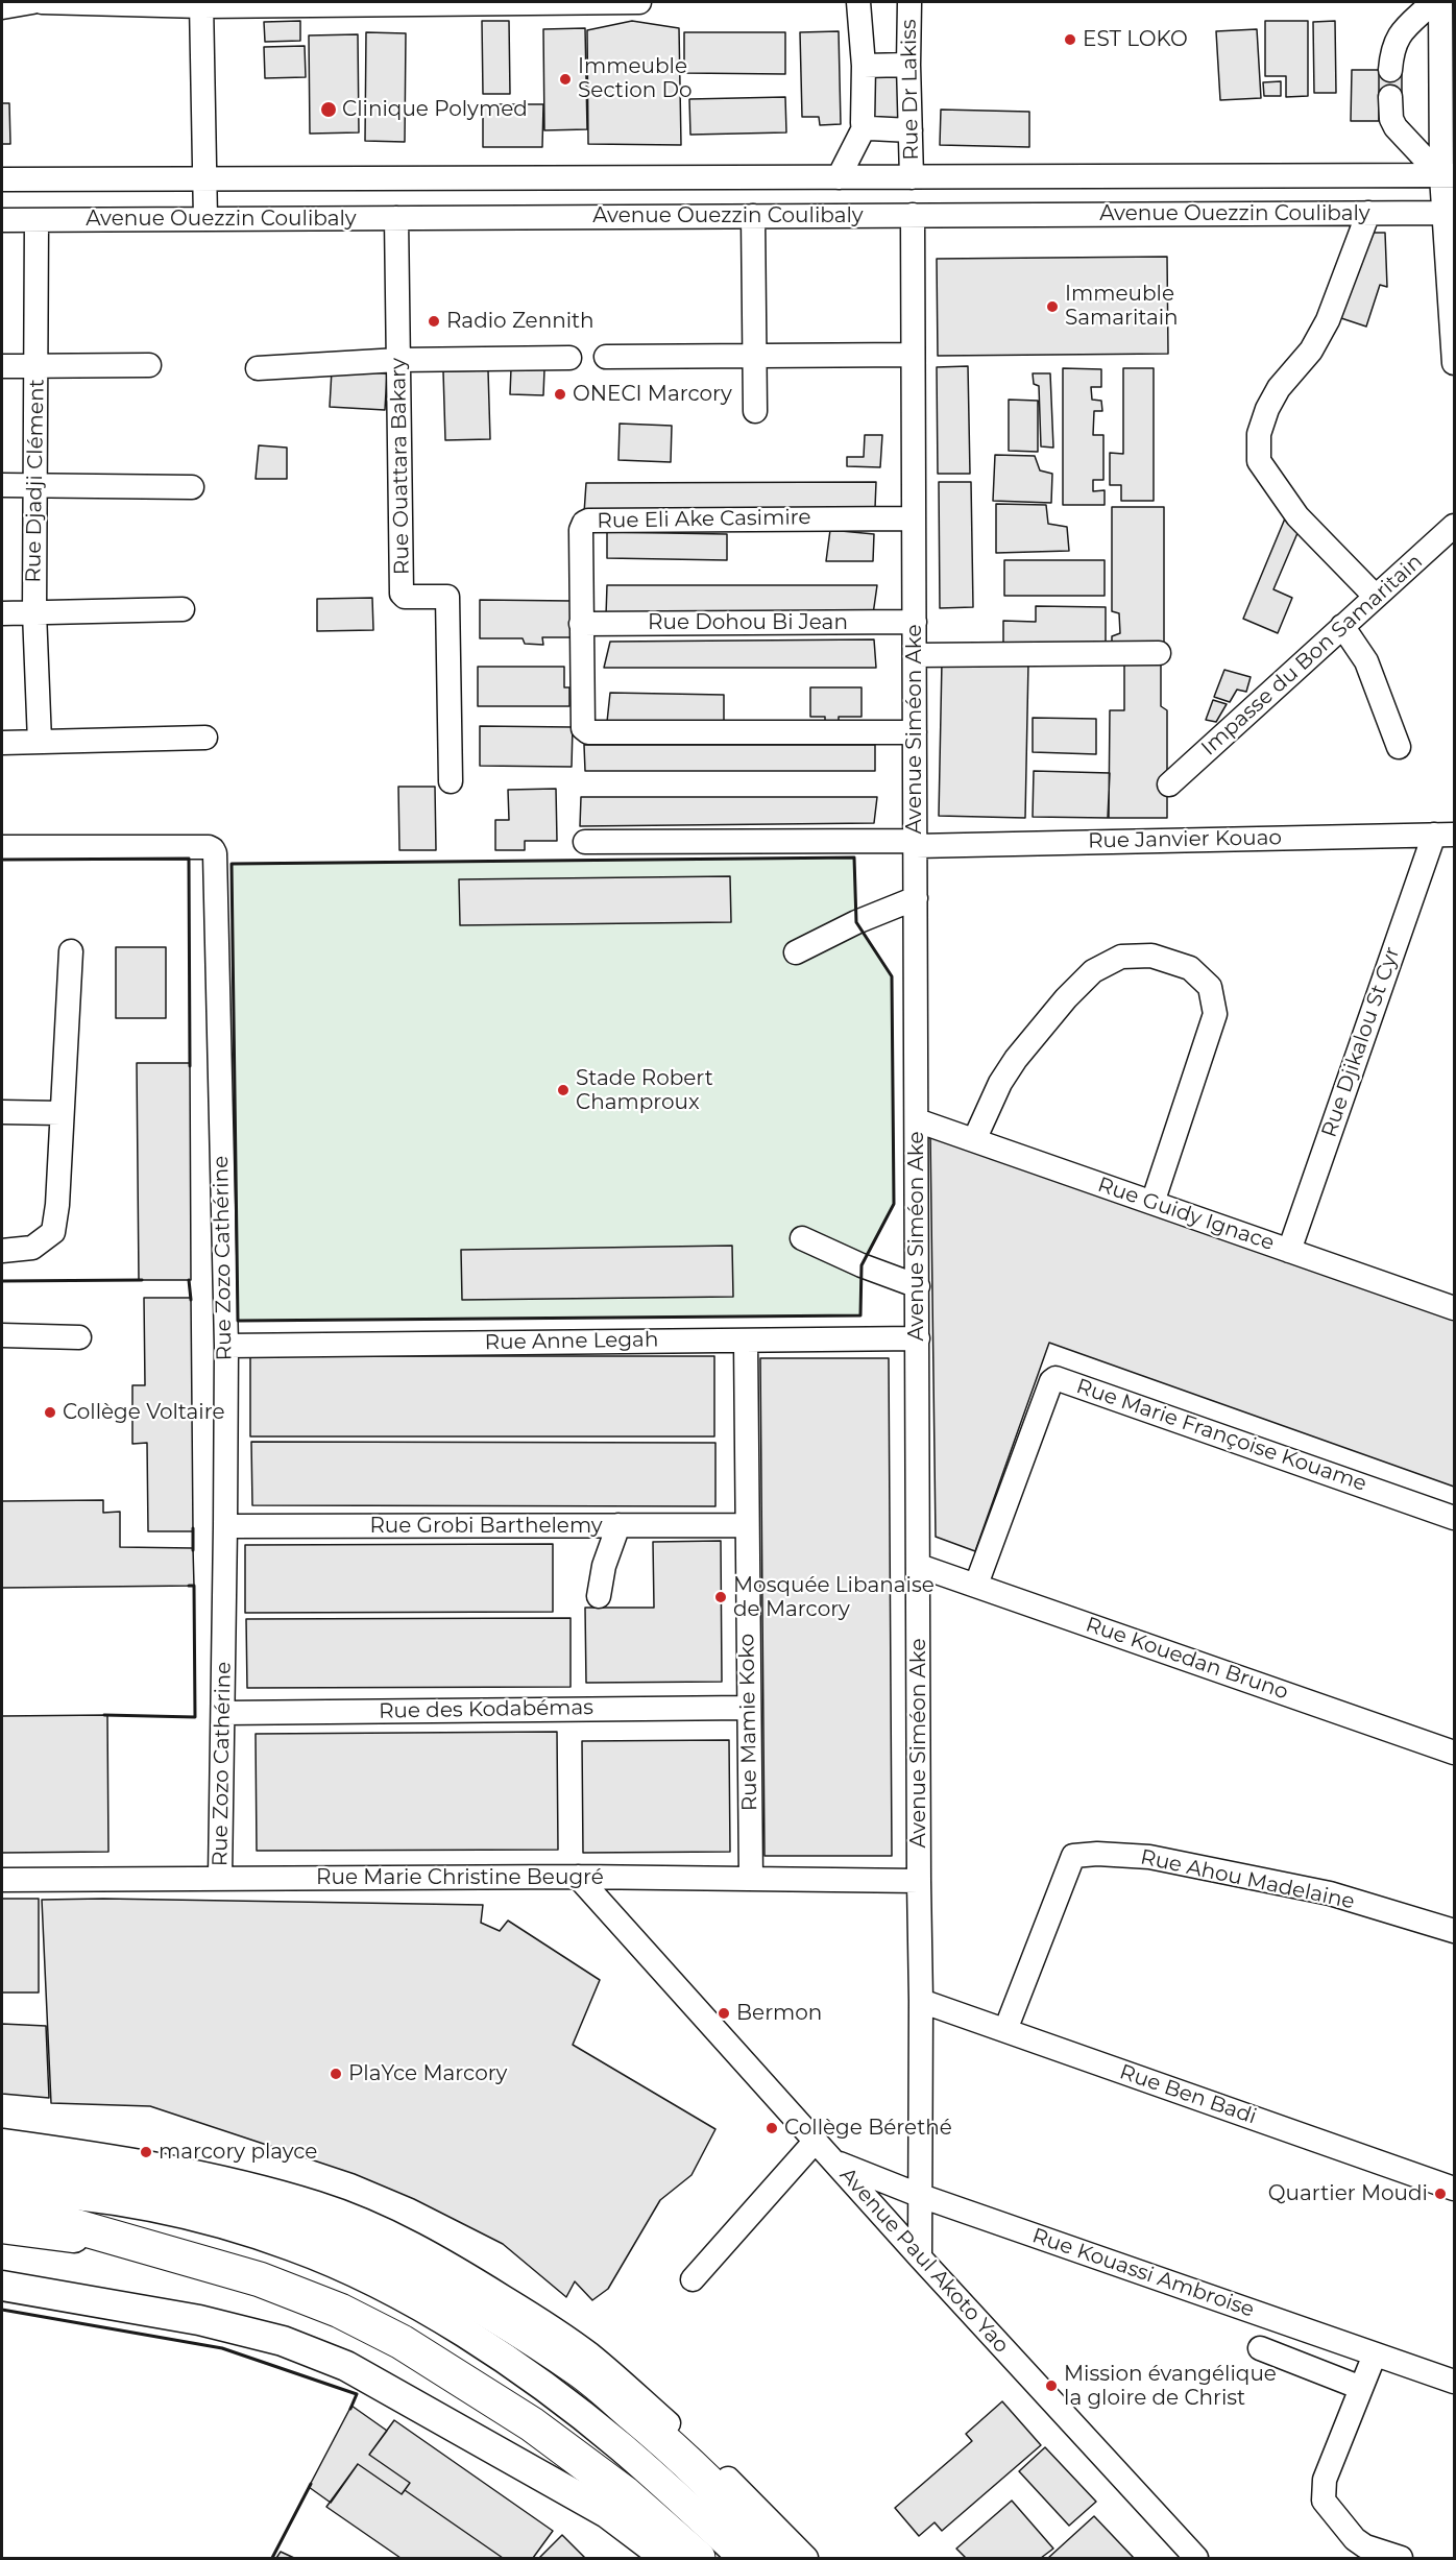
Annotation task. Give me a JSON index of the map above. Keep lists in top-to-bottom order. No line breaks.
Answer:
{"streets":{"street":["Rue Dr Lakiss","Avenue Ouezzin Coulibaly","Rue Ouattara Bakary","Rue Djadji Clément","Rue Eli Ake Casimire","Rue Dohou Bi Jean","Impasse du Bon Samaritain","Avenue Siméon Ake","Rue Janvier Kouao","Rue Djikalou St Cyr","Rue Guidy Ignace","Rue Zozo Cathérine","Rue Anne Legah","Rue Marie Françoise Kouame","Rue Grobi Barthelemy","Rue Kouedan Bruno","Rue des Kodabémas","Rue Mamie Koko","Rue Marie Christine Beugré","Rue Ahou Madelaine","Rue Ben Badi","Avenue Paul Akoto Yao","Rue Kouassi Ambroise"]},"crossings":[["Rue Dr Lakiss","Avenue Ouezzin Coulibaly"],["Avenue Ouezzin Coulibaly","Rue Ouattara Bakary"],["Avenue Ouezzin Coulibaly","Rue Djadji Clément"],["Avenue Ouezzin Coulibaly","Avenue Siméon Ake"],["Rue Eli Ake Casimire","Rue Dohou Bi Jean"],["Rue Eli Ake Casimire","Avenue Siméon Ake"],["Rue Dohou Bi Jean","Avenue Siméon Ake"],["Avenue Siméon Ake","Rue Janvier Kouao"],["Avenue Siméon Ake","Rue Guidy Ignace"],["Avenue Siméon Ake","Rue Anne Legah"],["Avenue Siméon Ake","Rue Kouedan Bruno"],["Avenue Siméon Ake","Rue Marie Christine Beugré"],["Avenue Siméon Ake","Rue Ben Badi"],["Avenue Siméon Ake","Avenue Paul Akoto Yao"],["Avenue Siméon Ake","Rue Kouassi Ambroise"],["Rue Janvier Kouao","Rue Djikalou St Cyr"],["Rue Djikalou St Cyr","Rue Guidy Ignace"],["Rue Zozo Cathérine","Rue Anne Legah"],["Rue Zozo Cathérine","Rue Grobi Barthelemy"],["Rue Zozo Cathérine","Rue des Kodabémas"],["Rue Zozo Cathérine","Rue Marie Christine Beugré"],["Rue Anne Legah","Rue Mamie Koko"],["Rue Marie Françoise Kouame","Rue Kouedan Bruno"],["Rue Grobi Barthelemy","Rue Mamie Koko"],["Rue des Kodabémas","Rue Mamie Koko"],["Rue Mamie Koko","Rue Marie Christine Beugré"],["Rue Marie Christine Beugré","Avenue Paul Akoto Yao"],["Rue Ahou Madelaine","Rue Ben Badi"],["Avenue Paul Akoto Yao","Rue Kouassi Ambroise"]],"places":["EST LOKO","Immeuble Section Do","Clinique Polymed","Immeuble Samaritain","Radio Zennith","ONECI Marcory","Stade Robert Champroux","Collège Voltaire","Mosquée Libanaise de Marcory","Bermon","PlaYce Marcory","Collège Bérethé","marcory playce","Quartier Moudi","Mission évangélique la gloire de Christ"]}
